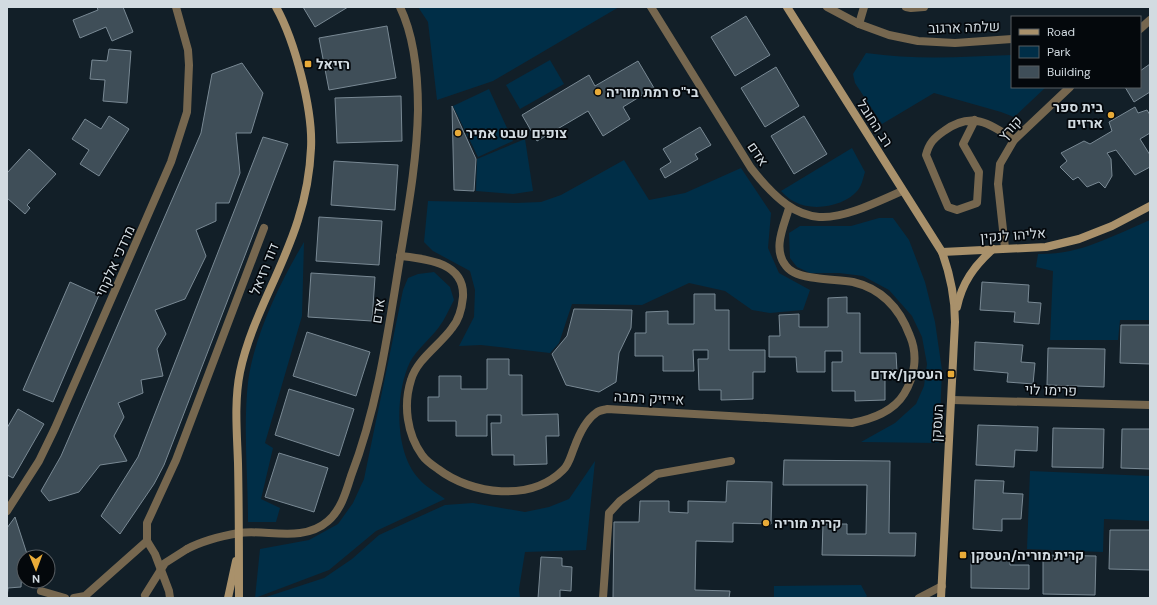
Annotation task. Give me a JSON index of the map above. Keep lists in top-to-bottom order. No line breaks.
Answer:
{"streets":{"street":["שלמה ארגוב","רב החובל","קורץ","אדם","אליהו לנקין","מרדכי אלקחי","דוד רזיאל","פרימו לוי","אייזיק רמבה","העסקן"]},"crossings":[["רב החובל","אדם"],["רב החובל","אליהו לנקין"],["רב החובל","העסקן"],["קורץ","אליהו לנקין"],["אדם","דוד רזיאל"],["אדם","אייזיק רמבה"],["אליהו לנקין","העסקן"],["פרימו לוי","העסקן"]],"places":{"transit":["רזיאל","העסקן/אדם","קרית מוריה/העסקן"],"other":["בי\"ס רמת מוריה","בית ספר ארזים","צופים שבט אמיר","קרית מוריה"]},"legend":["Road","Park","Building"],"north":"bottom"}
